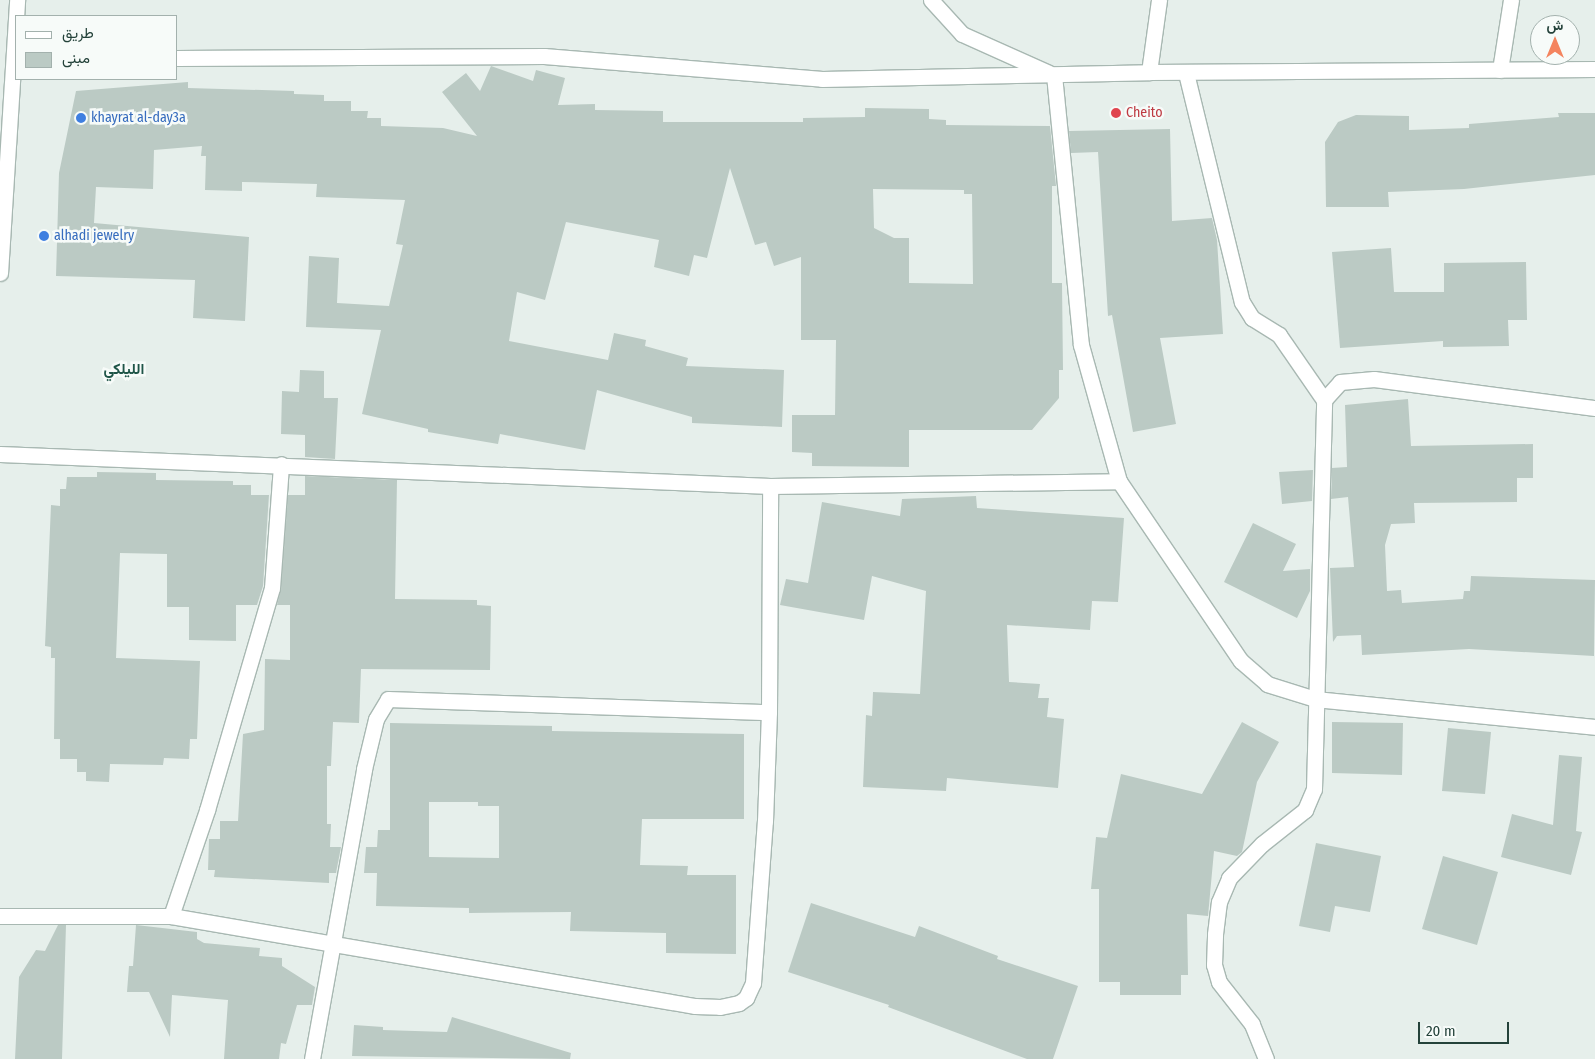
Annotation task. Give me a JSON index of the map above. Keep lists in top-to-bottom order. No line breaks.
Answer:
{"districts":["الليلكي"],"places":["Cheito","khayrat al-day3a","alhadi jewelry"],"legend":["طريق","مبنى"],"scale_bar":"20 m","north":"top"}
